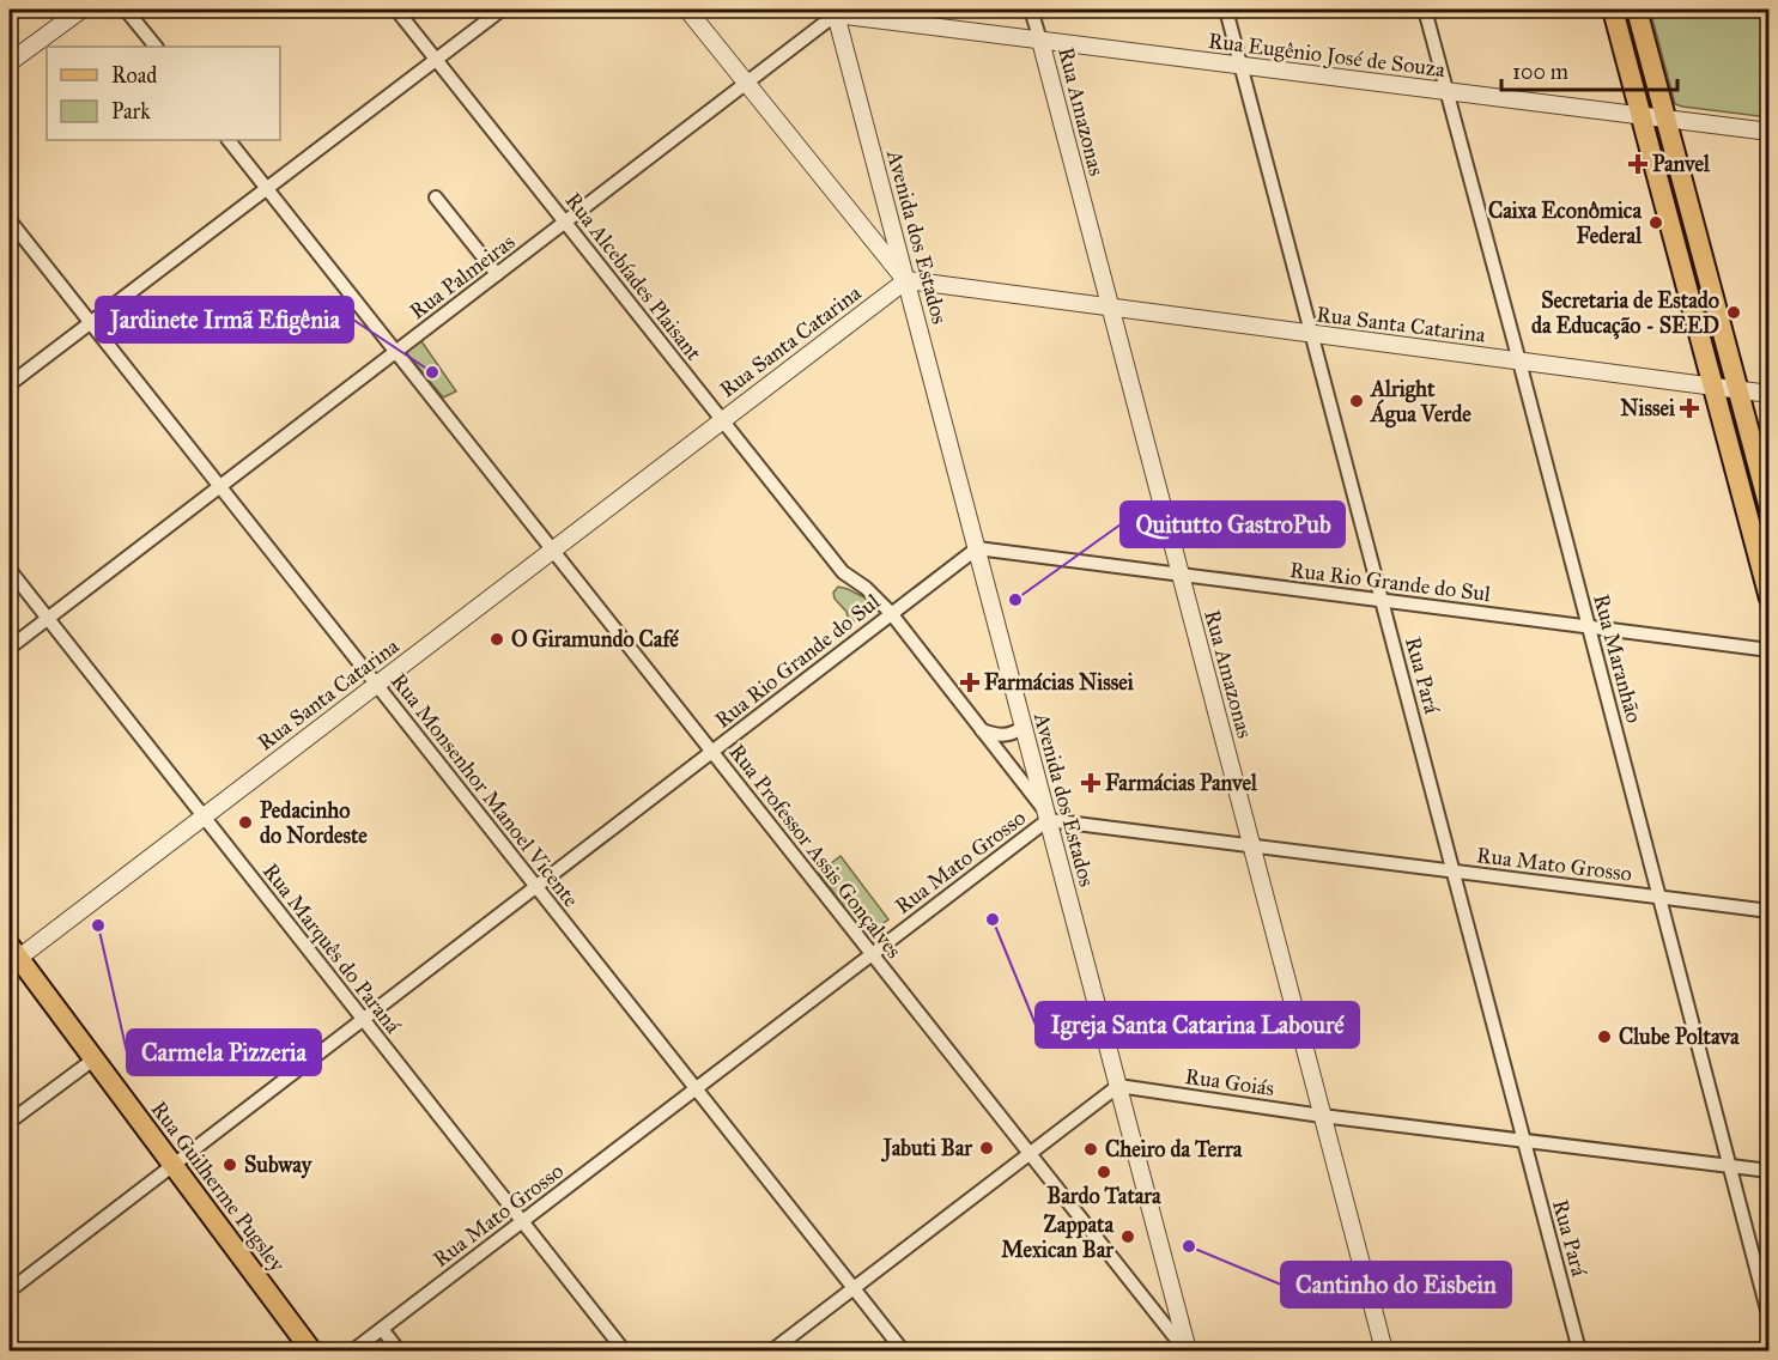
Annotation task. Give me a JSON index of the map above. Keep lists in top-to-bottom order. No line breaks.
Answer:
{"streets":{"main road":["Rua Guilherme Pugsley"],"street":["Rua Eugênio José de Souza","Rua Amazonas","Avenida dos Estados","Rua Palmeiras","Rua Alcebíades Plaisant","Rua Santa Catarina","Rua Rio Grande do Sul","Rua Maranhão","Rua Pará","Rua Monsenhor Manoel Vicente","Rua Professor Assis Gonçalves","Rua Mato Grosso","Rua Marquês do Paraná","Rua Goiás"]},"crossings":[["Rua Eugênio José de Souza","Rua Amazonas"],["Rua Eugênio José de Souza","Avenida dos Estados"],["Rua Eugênio José de Souza","Rua Palmeiras"],["Rua Eugênio José de Souza","Rua Maranhão"],["Rua Eugênio José de Souza","Rua Pará"],["Rua Amazonas","Rua Santa Catarina"],["Rua Amazonas","Rua Rio Grande do Sul"],["Rua Amazonas","Rua Mato Grosso"],["Rua Amazonas","Rua Goiás"],["Avenida dos Estados","Rua Palmeiras"],["Avenida dos Estados","Rua Alcebíades Plaisant"],["Avenida dos Estados","Rua Santa Catarina"],["Avenida dos Estados","Rua Rio Grande do Sul"],["Avenida dos Estados","Rua Professor Assis Gonçalves"],["Avenida dos Estados","Rua Mato Grosso"],["Avenida dos Estados","Rua Goiás"],["Rua Palmeiras","Rua Alcebíades Plaisant"],["Rua Palmeiras","Rua Monsenhor Manoel Vicente"],["Rua Palmeiras","Rua Professor Assis Gonçalves"],["Rua Palmeiras","Rua Marquês do Paraná"],["Rua Alcebíades Plaisant","Rua Santa Catarina"],["Rua Alcebíades Plaisant","Rua Rio Grande do Sul"],["Rua Alcebíades Plaisant","Rua Mato Grosso"],["Rua Santa Catarina","Rua Maranhão"],["Rua Santa Catarina","Rua Pará"],["Rua Santa Catarina","Rua Monsenhor Manoel Vicente"],["Rua Santa Catarina","Rua Professor Assis Gonçalves"],["Rua Santa Catarina","Rua Marquês do Paraná"],["Rua Santa Catarina","Rua Guilherme Pugsley"],["Rua Rio Grande do Sul","Rua Maranhão"],["Rua Rio Grande do Sul","Rua Pará"],["Rua Rio Grande do Sul","Rua Monsenhor Manoel Vicente"],["Rua Rio Grande do Sul","Rua Professor Assis Gonçalves"],["Rua Rio Grande do Sul","Rua Marquês do Paraná"],["Rua Rio Grande do Sul","Rua Guilherme Pugsley"],["Rua Maranhão","Rua Mato Grosso"],["Rua Maranhão","Rua Goiás"],["Rua Pará","Rua Mato Grosso"],["Rua Pará","Rua Goiás"],["Rua Monsenhor Manoel Vicente","Rua Mato Grosso"],["Rua Professor Assis Gonçalves","Rua Mato Grosso"],["Rua Mato Grosso","Rua Marquês do Paraná"]],"places":{"health":["Panvel","Nissei","Farmácias Nissei","Farmácias Panvel"],"other":["Caixa Econômica Federal","Secretaria de Estado da Educação - SEED","Jardinete Irmã Efigênia","Alright Água Verde","Quitutto GastroPub","O Giramundo Café","Pedacinho do Nordeste","Igreja Santa Catarina Labouré","Carmela Pizzeria","Clube Poltava","Jabuti Bar","Cheiro da Terra","Subway","Bardo Tatara","Zappata Mexican Bar","Cantinho do Eisbein"]},"legend":["Road","Park"],"scale_bar":"100 m"}
